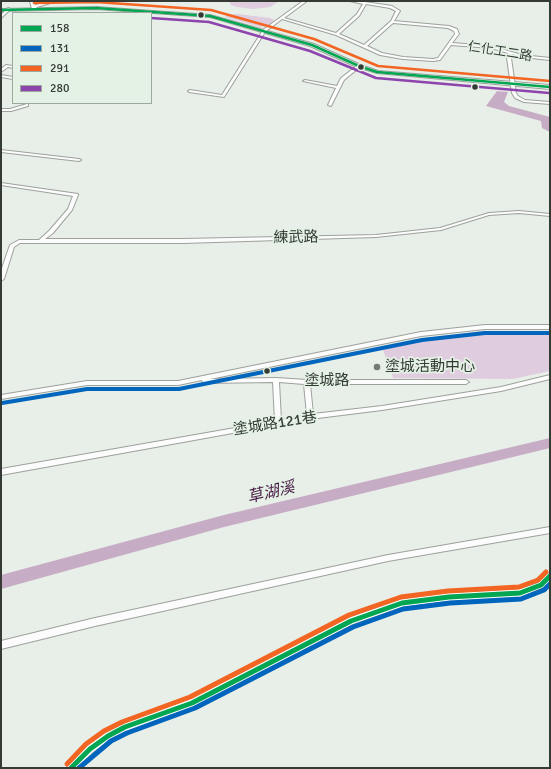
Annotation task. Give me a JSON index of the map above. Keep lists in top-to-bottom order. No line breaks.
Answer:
{"streets":{"street":["仁化工二路","練武路","塗城路","塗城路121巷"]},"water":["草湖溪"],"places":["塗城活動中心"],"lines":["transit line 291","transit line 158","transit line 280","transit line 131"],"legend":["158","131","291","280"]}
